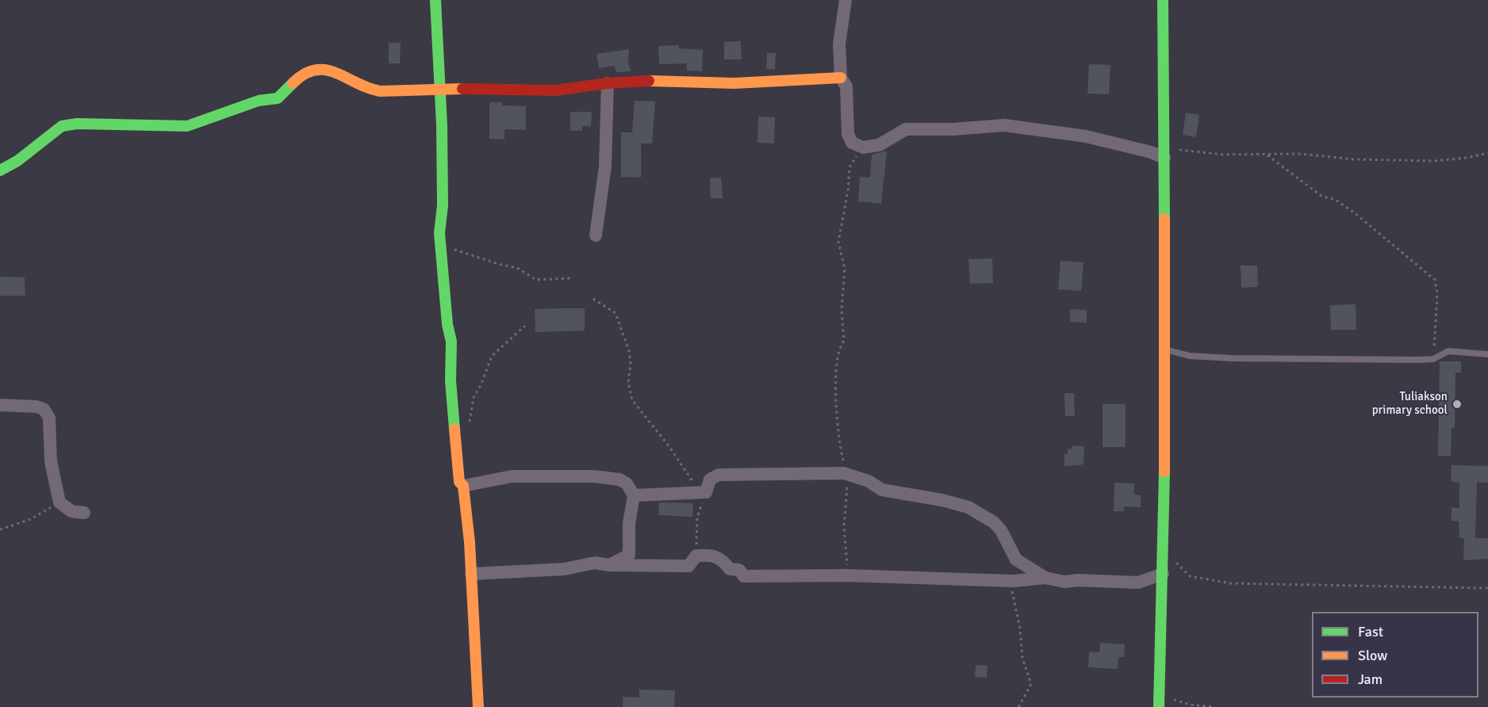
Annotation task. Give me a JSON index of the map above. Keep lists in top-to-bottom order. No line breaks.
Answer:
{"places":["Tuliakson primary school"],"legend":["Fast","Slow","Jam"]}
